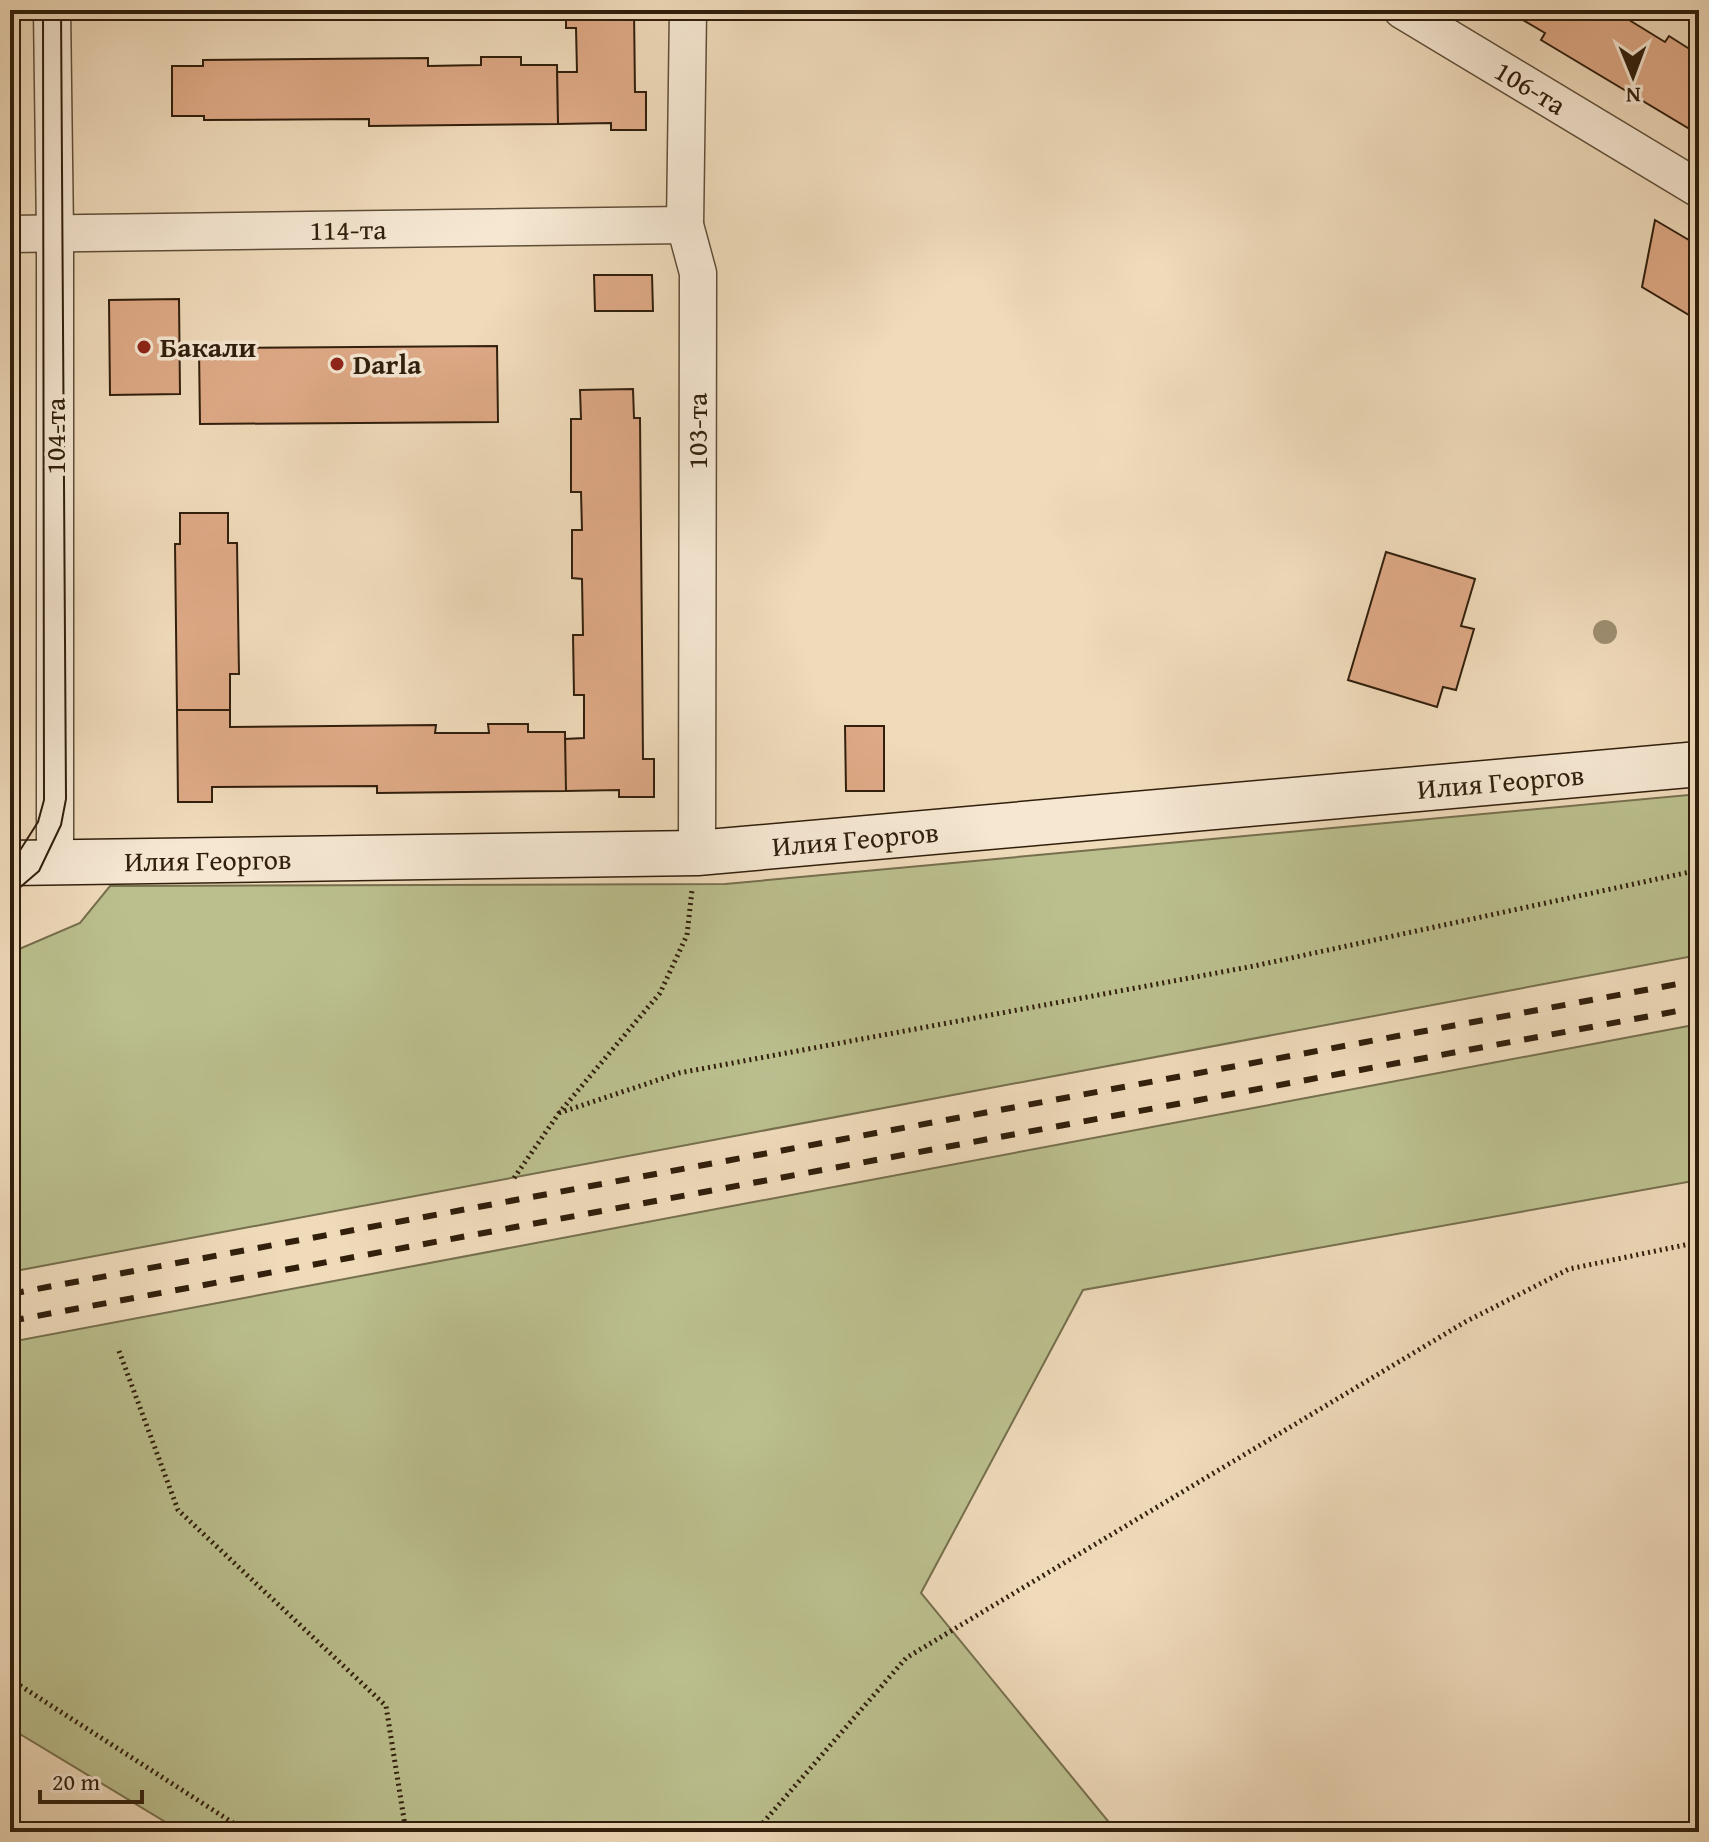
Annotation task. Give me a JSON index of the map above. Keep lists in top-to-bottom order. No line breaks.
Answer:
{"streets":{"street":["106-та","114-та","103-та","104-та","Илия Георгов"]},"crossings":[["114-та","103-та"],["114-та","104-та"],["103-та","Илия Георгов"],["104-та","Илия Георгов"]],"places":["Бакали","Darla"],"scale_bar":"20 m","north":"bottom"}
